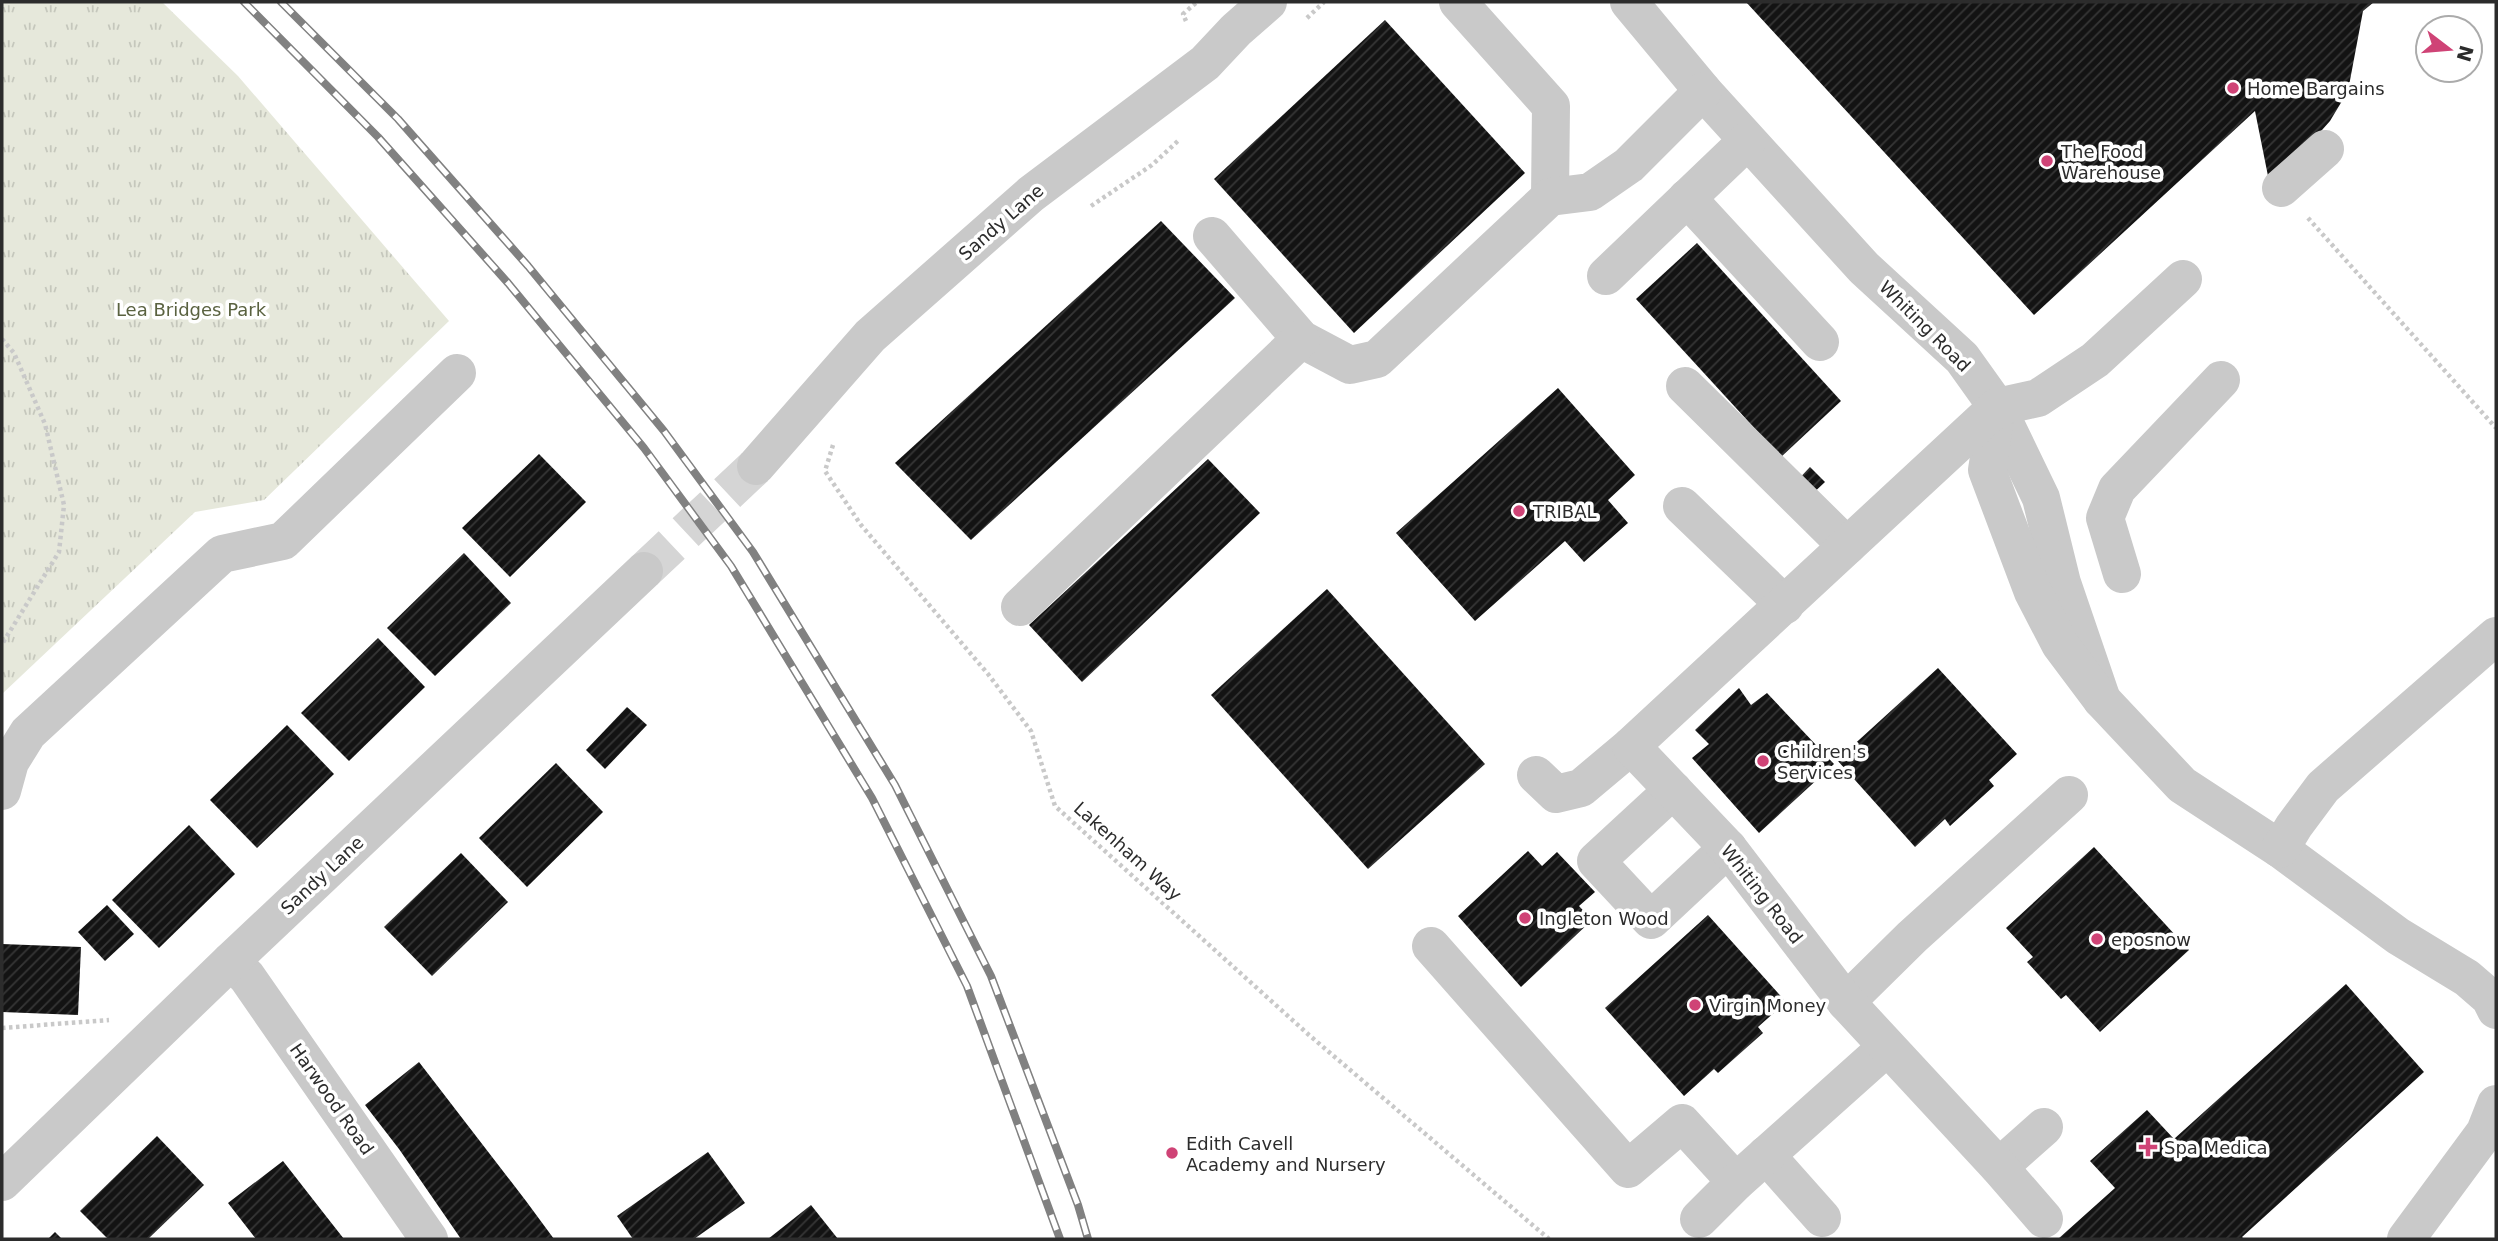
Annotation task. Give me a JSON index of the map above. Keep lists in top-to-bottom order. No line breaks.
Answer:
{"streets":{"street":["Sandy Lane","Whiting Road","Harwood Road"],"path":["Lakenham Way"]},"crossings":[["Sandy Lane","Harwood Road"]],"parks":["Lea Bridges Park"],"places":{"other":["Home Bargains","The Food Warehouse","TRIBAL","Children's Services","Ingleton Wood","eposnow","Virgin Money","Edith Cavell Academy and Nursery"],"health":["Spa Medica"]},"north":"right"}
